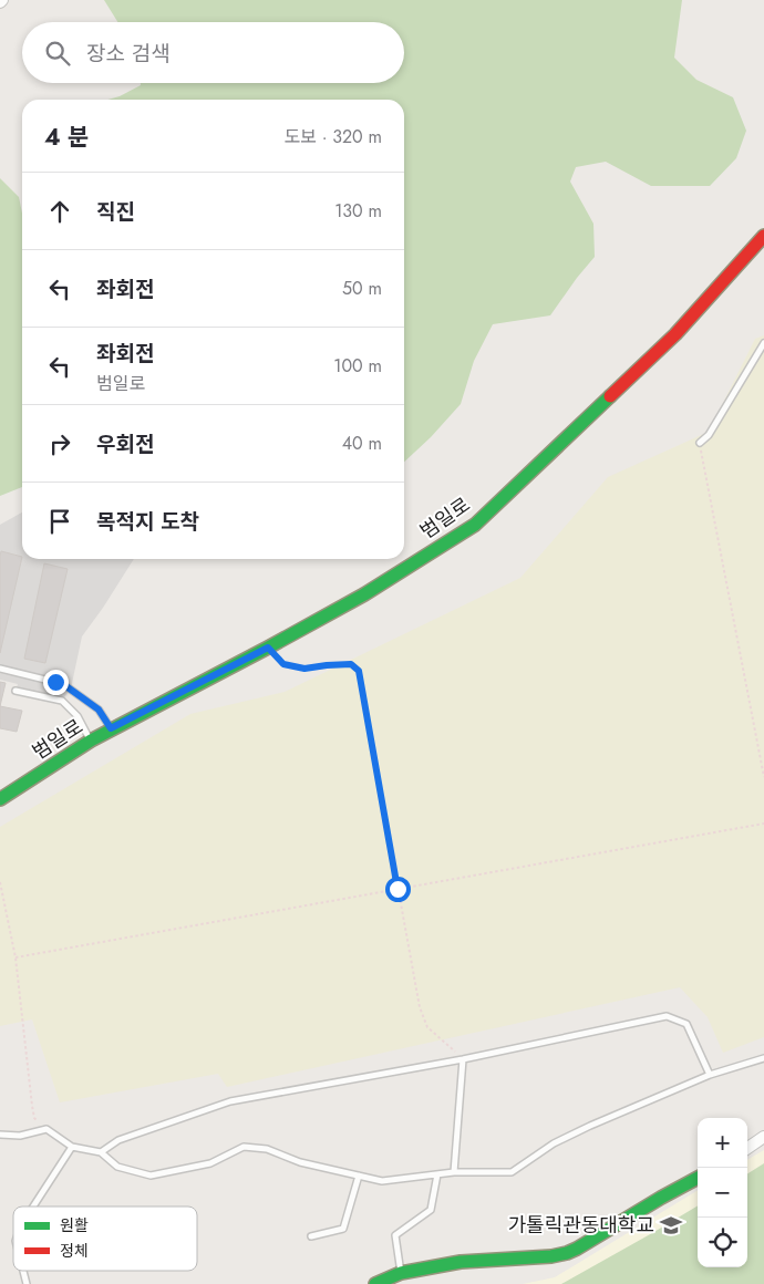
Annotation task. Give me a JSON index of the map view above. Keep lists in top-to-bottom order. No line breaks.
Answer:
{"streets":{"street":["범일로"]},"places":{"school or university":["가톨릭관동대학교"]},"legend":["원활","정체"],"page":{"search":"장소 검색","heading":["4 분","도보 · 320 m"],"list":[["직진","130 m"],["좌회전","50 m"],["좌회전","범일로","100 m"],["우회전","40 m"],"목적지 도착"],"map_buttons":["+","−"]}}
